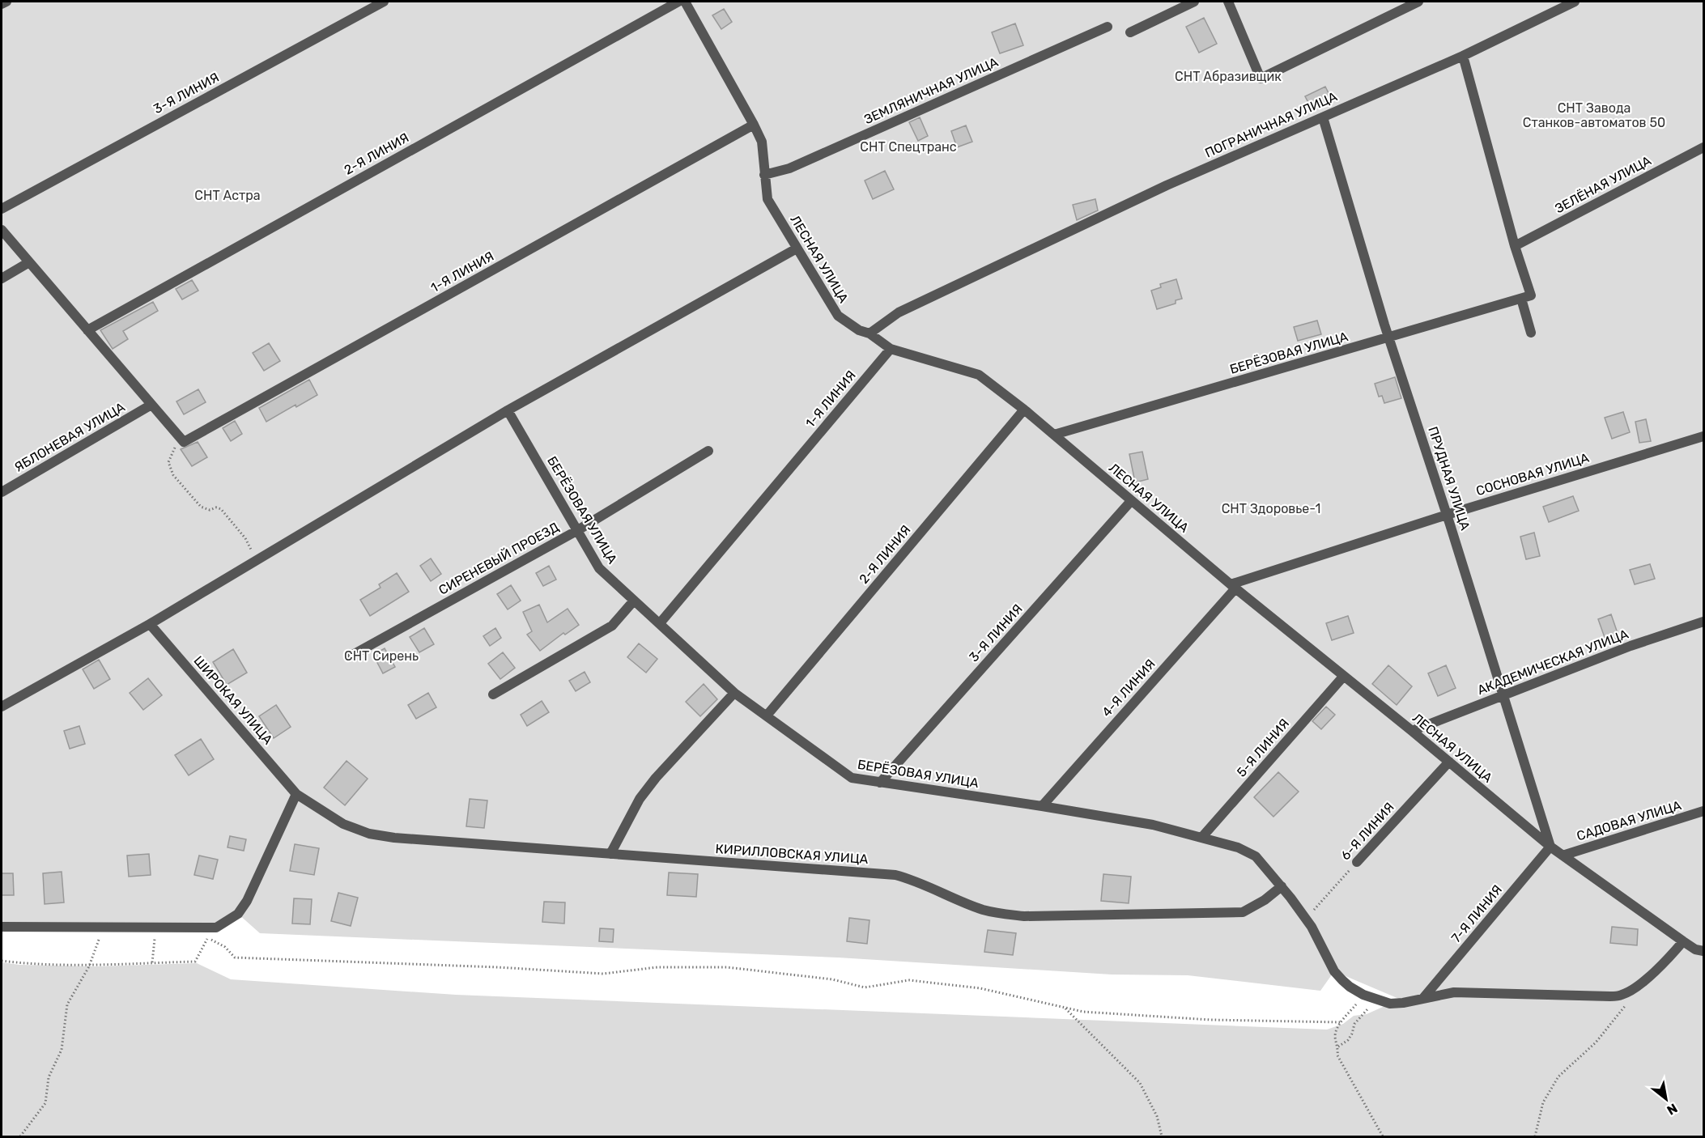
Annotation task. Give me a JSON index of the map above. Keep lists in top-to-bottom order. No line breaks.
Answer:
{"streets":{"street":["ЗЕМЛЯНИЧНАЯ УЛИЦА","3-Я ЛИНИЯ","ПОГРАНИЧНАЯ УЛИЦА","2-Я ЛИНИЯ","ЗЕЛЁНАЯ УЛИЦА","ЛЕСНАЯ УЛИЦА","1-Я ЛИНИЯ","БЕРЁЗОВАЯ УЛИЦА","ЯБЛОНЕВАЯ УЛИЦА","СОСНОВАЯ УЛИЦА","ПРУДНАЯ УЛИЦА","СИРЕНЕВЫЙ ПРОЕЗД","АКАДЕМИЧЕСКАЯ УЛИЦА","4-Я ЛИНИЯ","ШИРОКАЯ УЛИЦА","5-Я ЛИНИЯ","САДОВАЯ УЛИЦА","6-Я ЛИНИЯ","КИРИЛЛОВСКАЯ УЛИЦА","7-Я ЛИНИЯ"]},"crossings":[["ЗЕМЛЯНИЧНАЯ УЛИЦА","ЛЕСНАЯ УЛИЦА"],["3-Я ЛИНИЯ","ЛЕСНАЯ УЛИЦА"],["3-Я ЛИНИЯ","БЕРЁЗОВАЯ УЛИЦА"],["ПОГРАНИЧНАЯ УЛИЦА","ЛЕСНАЯ УЛИЦА"],["ПОГРАНИЧНАЯ УЛИЦА","ПРУДНАЯ УЛИЦА"],["2-Я ЛИНИЯ","ЛЕСНАЯ УЛИЦА"],["2-Я ЛИНИЯ","БЕРЁЗОВАЯ УЛИЦА"],["ЗЕЛЁНАЯ УЛИЦА","БЕРЁЗОВАЯ УЛИЦА"],["ЛЕСНАЯ УЛИЦА","1-Я ЛИНИЯ"],["ЛЕСНАЯ УЛИЦА","БЕРЁЗОВАЯ УЛИЦА"],["ЛЕСНАЯ УЛИЦА","СОСНОВАЯ УЛИЦА"],["ЛЕСНАЯ УЛИЦА","ПРУДНАЯ УЛИЦА"],["ЛЕСНАЯ УЛИЦА","АКАДЕМИЧЕСКАЯ УЛИЦА"],["ЛЕСНАЯ УЛИЦА","4-Я ЛИНИЯ"],["ЛЕСНАЯ УЛИЦА","5-Я ЛИНИЯ"],["ЛЕСНАЯ УЛИЦА","САДОВАЯ УЛИЦА"],["ЛЕСНАЯ УЛИЦА","6-Я ЛИНИЯ"],["ЛЕСНАЯ УЛИЦА","7-Я ЛИНИЯ"],["1-Я ЛИНИЯ","БЕРЁЗОВАЯ УЛИЦА"],["БЕРЁЗОВАЯ УЛИЦА","ПРУДНАЯ УЛИЦА"],["БЕРЁЗОВАЯ УЛИЦА","СИРЕНЕВЫЙ ПРОЕЗД"],["БЕРЁЗОВАЯ УЛИЦА","4-Я ЛИНИЯ"],["БЕРЁЗОВАЯ УЛИЦА","5-Я ЛИНИЯ"],["БЕРЁЗОВАЯ УЛИЦА","6-Я ЛИНИЯ"],["БЕРЁЗОВАЯ УЛИЦА","КИРИЛЛОВСКАЯ УЛИЦА"],["СОСНОВАЯ УЛИЦА","ПРУДНАЯ УЛИЦА"],["СОСНОВАЯ УЛИЦА","4-Я ЛИНИЯ"],["ПРУДНАЯ УЛИЦА","АКАДЕМИЧЕСКАЯ УЛИЦА"],["ПРУДНАЯ УЛИЦА","7-Я ЛИНИЯ"],["ШИРОКАЯ УЛИЦА","КИРИЛЛОВСКАЯ УЛИЦА"]],"parks":["СНТ Абразивщик","СНТ Завода Станков-автоматов 50","СНТ Спецтранс","СНТ Астра","СНТ Здоровье-1","СНТ Сирень"],"north":"bottom right"}
